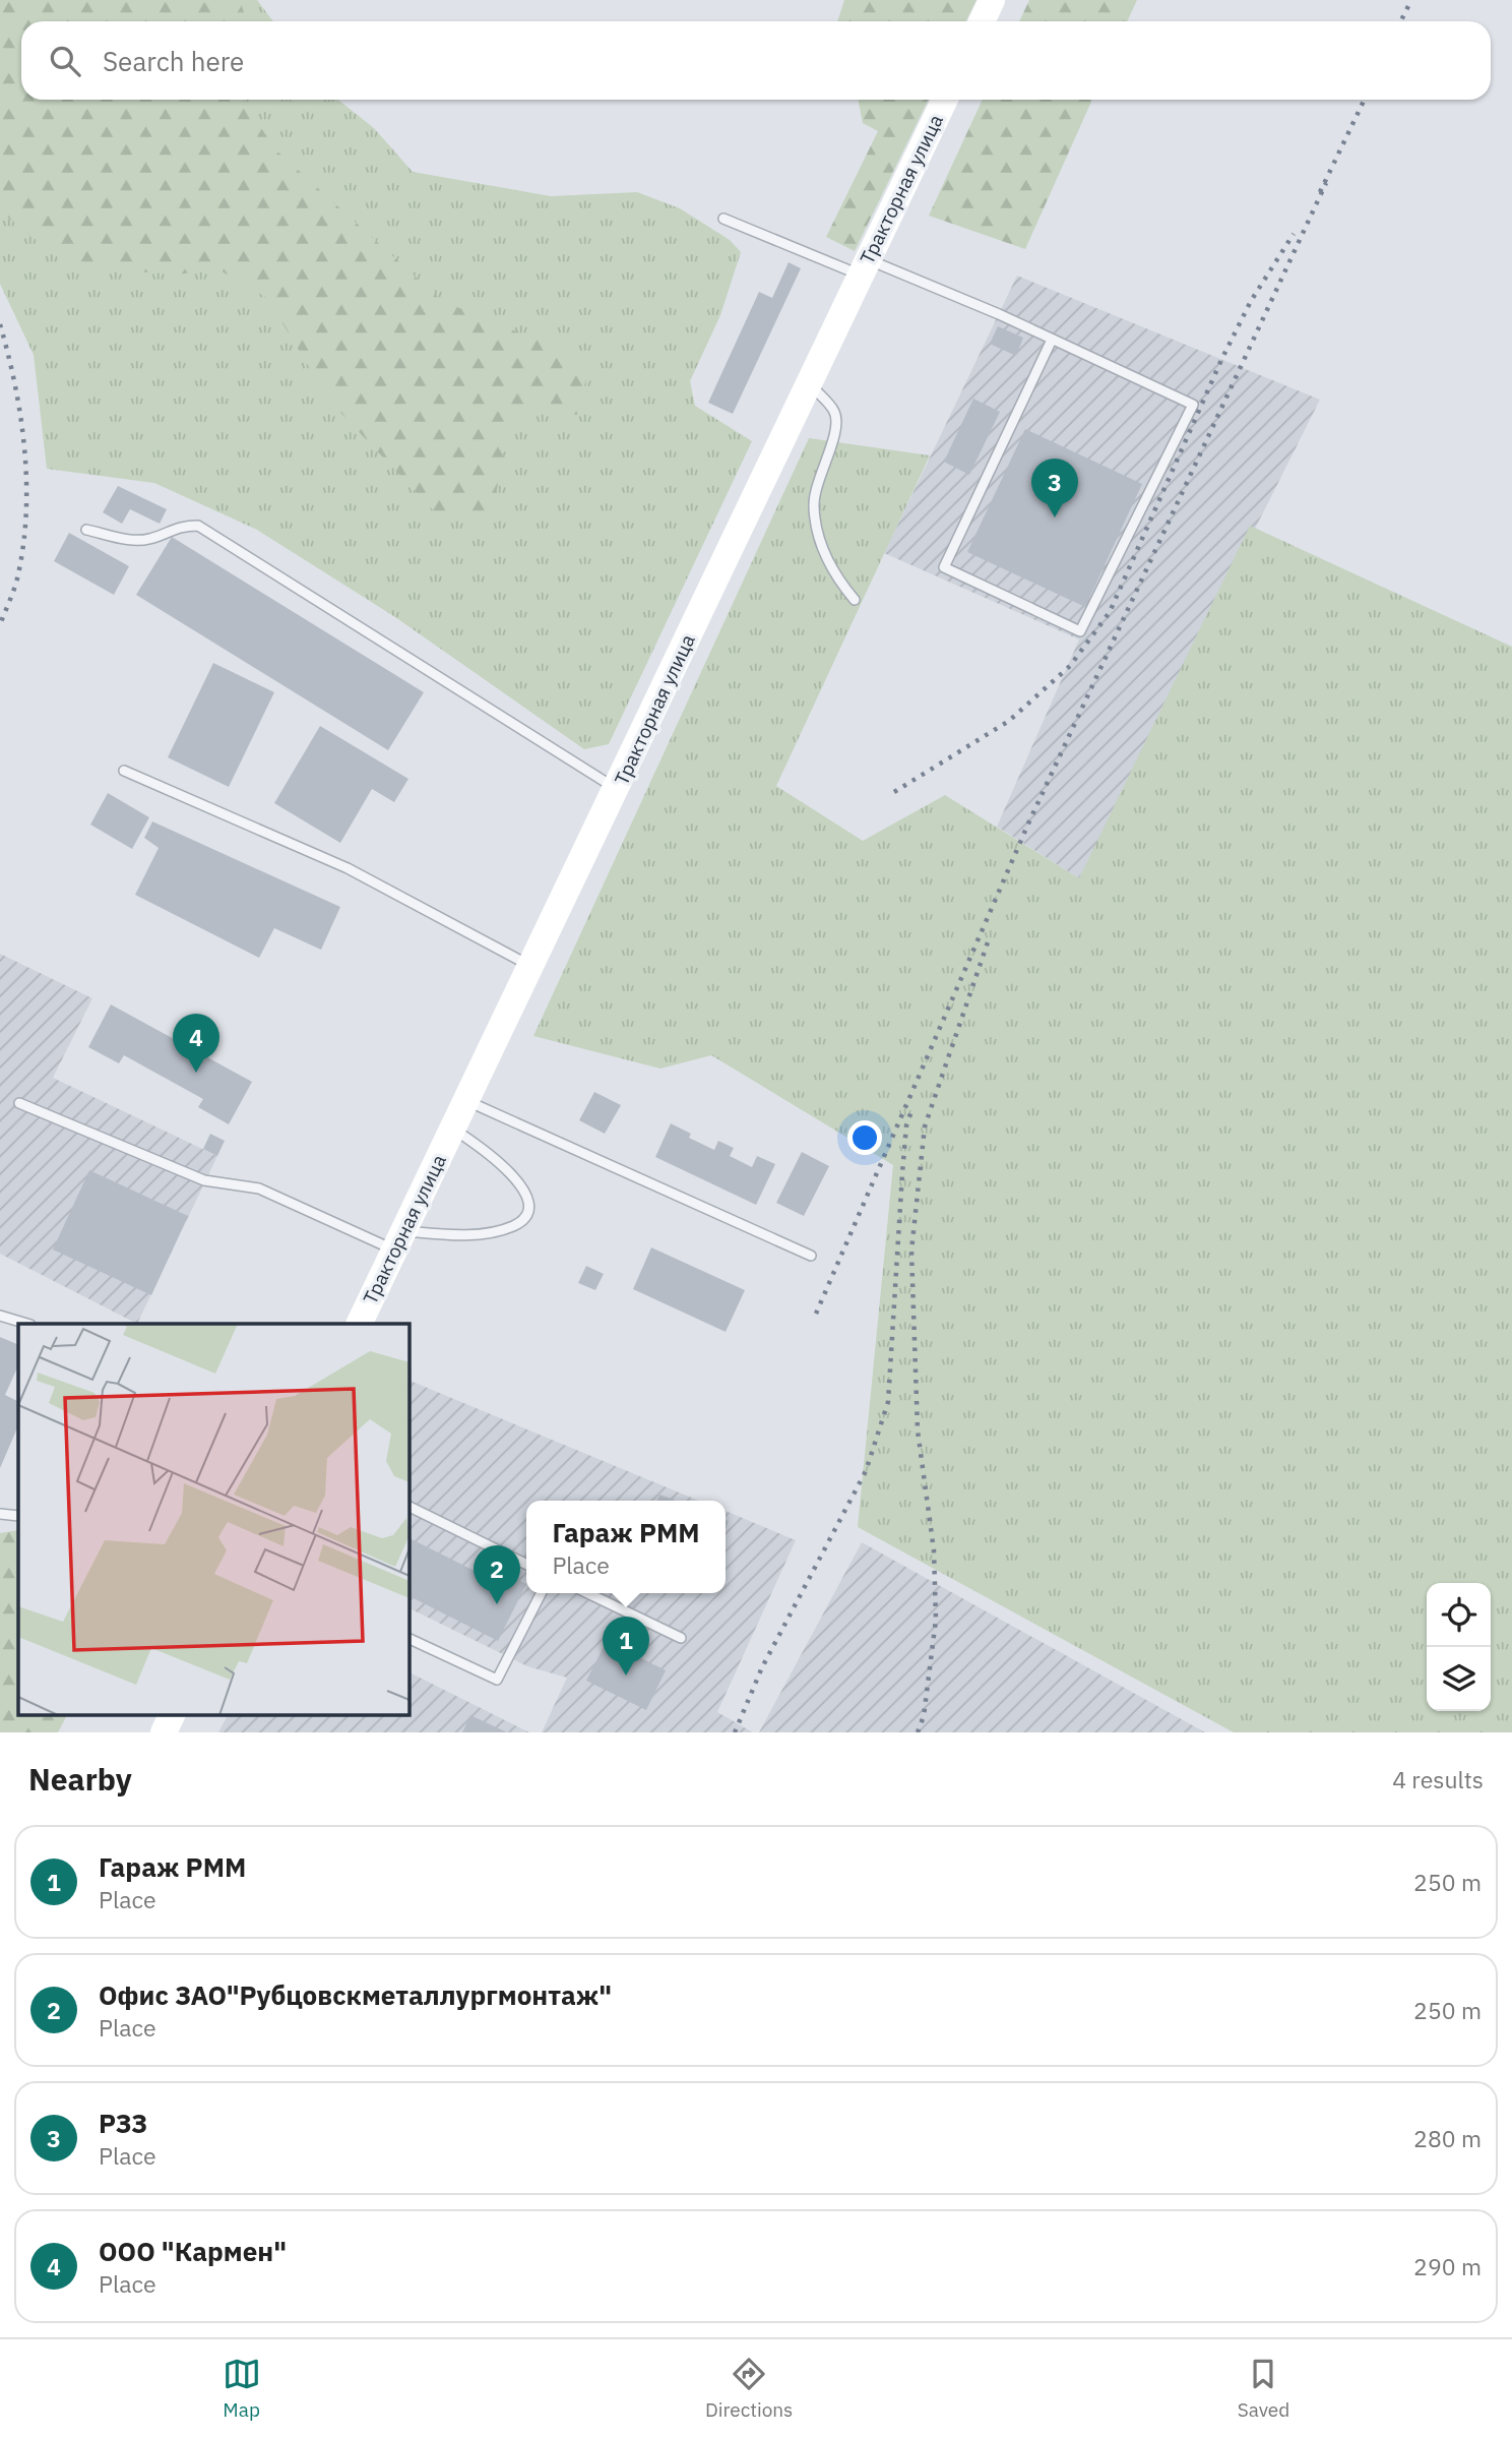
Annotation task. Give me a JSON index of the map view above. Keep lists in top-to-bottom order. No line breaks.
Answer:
{"streets":{"main road":["Тракторная улица"]},"page":{"search":"Search here","pins":["3","4","2","1"],"popup":["Гараж РММ","Place"],"heading":["Nearby","4 results"],"list":[{"mark":"1","name":"Гараж РММ","note":"Place","value":"250 m"},{"mark":"2","name":"Офис ЗАО\"Рубцовскметаллургмонтаж\"","note":"Place","value":"250 m"},{"mark":"3","name":"РЗЗ","note":"Place","value":"280 m"},{"mark":"4","name":"ООО \"Кармен\"","note":"Place","value":"290 m"}],"nav":["Map","Directions","Saved"]}}
